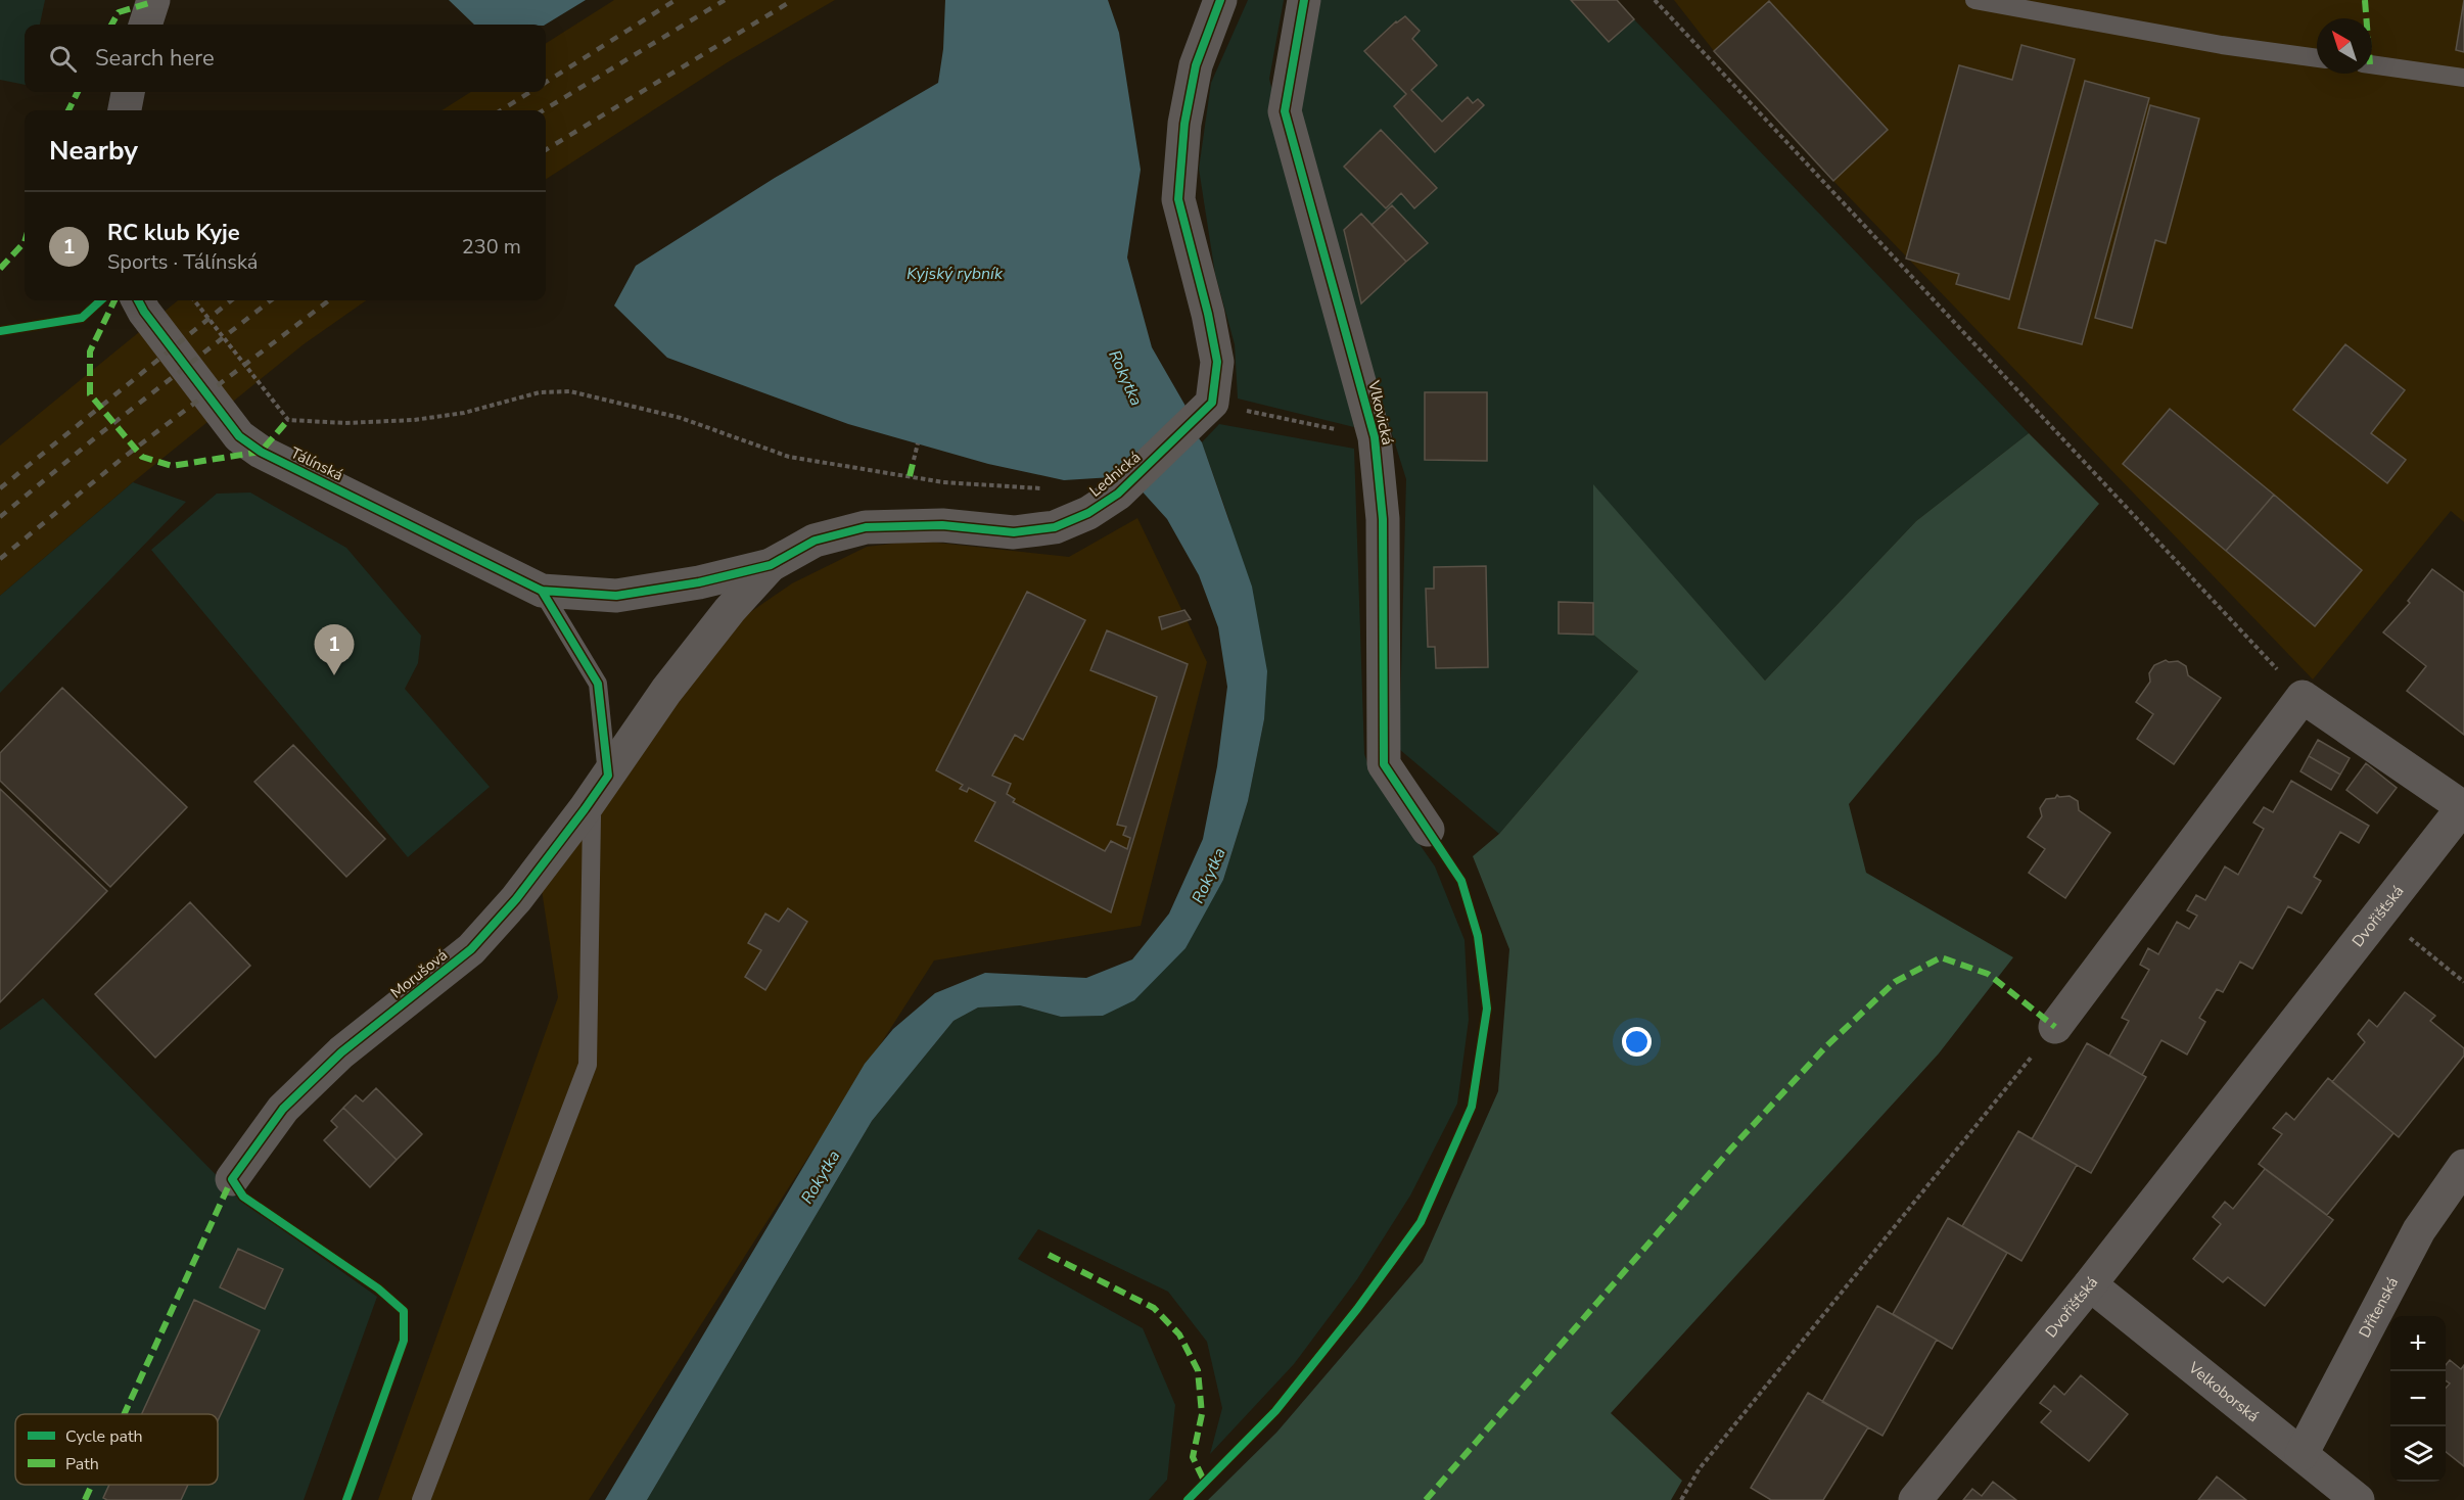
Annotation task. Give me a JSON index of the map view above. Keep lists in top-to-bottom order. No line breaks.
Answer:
{"streets":{"street":["Vlkovická","Tálínská","Lednická","Dvořišťská","Morušová","Dřítenská","Velkoborská"]},"crossings":[["Tálínská","Lednická"],["Lednická","Morušová"],["Dvořišťská","Velkoborská"],["Dřítenská","Velkoborská"]],"water":["Kyjský rybník","Rokytka"],"legend":["Cycle path","Path"],"north":"top left","page":{"search":"Search here","heading":"Nearby","list":[{"mark":"1","name":"RC klub Kyje","note":"Sports · Tálínská","value":"230 m"}],"pins":"1","map_buttons":["+","−"]}}
